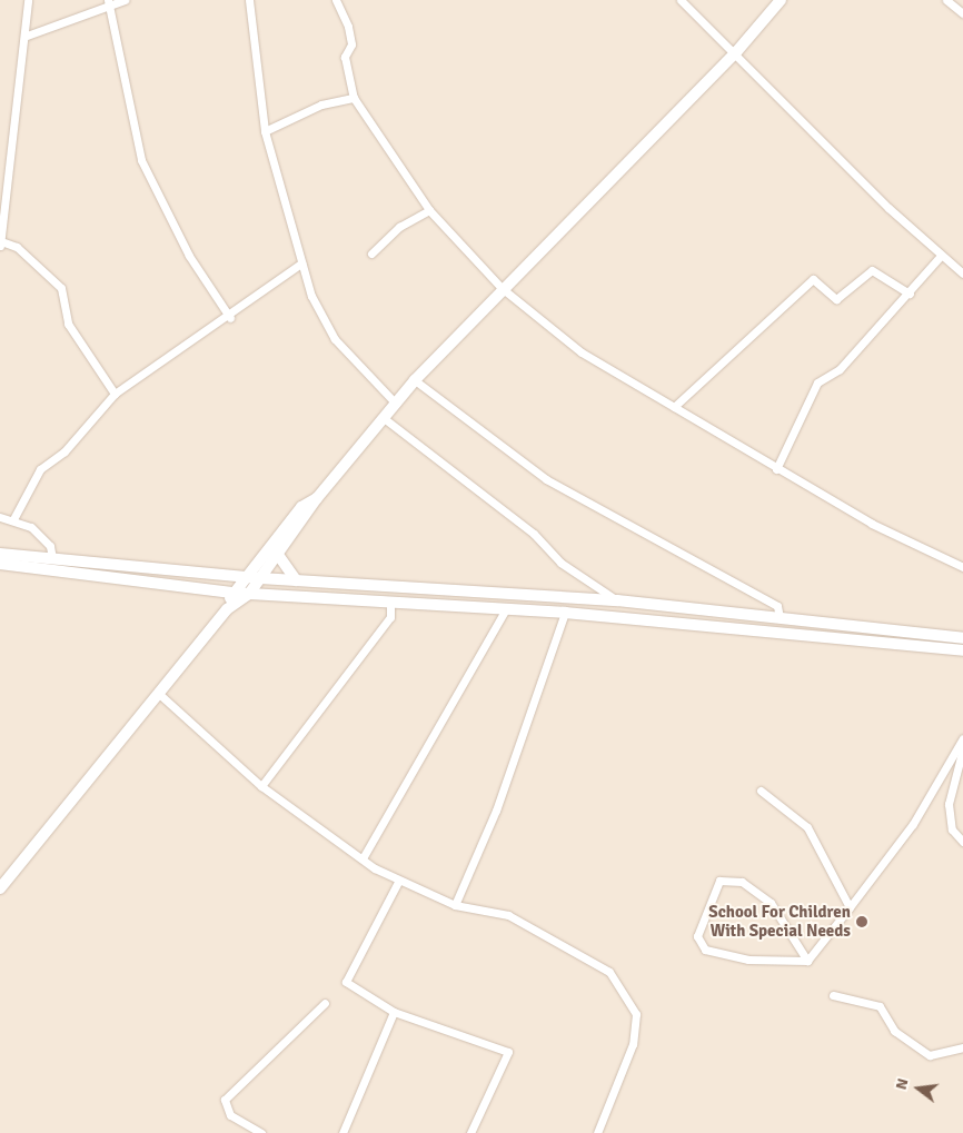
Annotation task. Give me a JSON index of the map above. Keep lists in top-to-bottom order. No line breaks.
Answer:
{"places":["School For Children With Special Needs"],"north":"left"}
